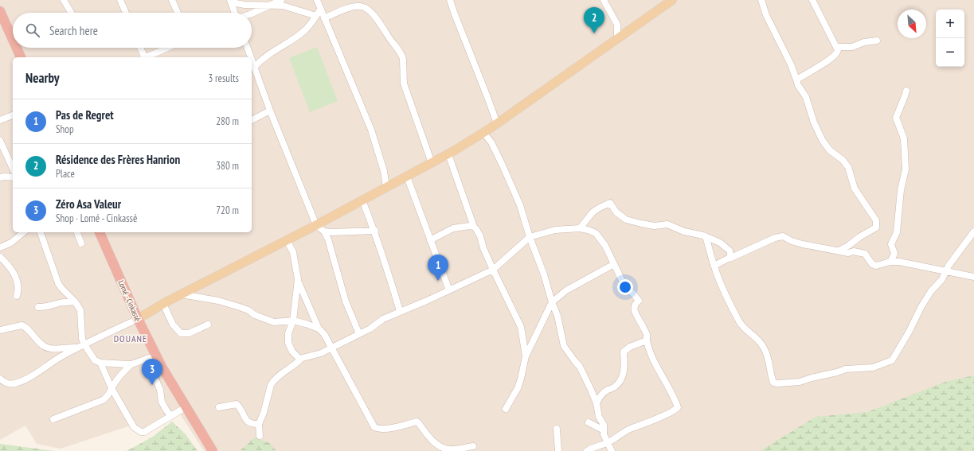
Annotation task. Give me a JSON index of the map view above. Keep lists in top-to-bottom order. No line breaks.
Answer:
{"streets":{"highway":["Lomé - Cinkassé"]},"districts":["DOUANE"],"north":"bottom right","page":{"pins":["2","1","3"],"map_buttons":["+","−"],"search":"Search here","heading":["Nearby","3 results"],"list":[{"mark":"1","name":"Pas de Regret","note":"Shop","value":"280 m"},{"mark":"2","name":"Résidence des Frères Hanrion","note":"Place","value":"380 m"},{"mark":"3","name":"Zéro Asa Valeur","note":"Shop · Lomé - Cinkassé","value":"720 m"}]}}
